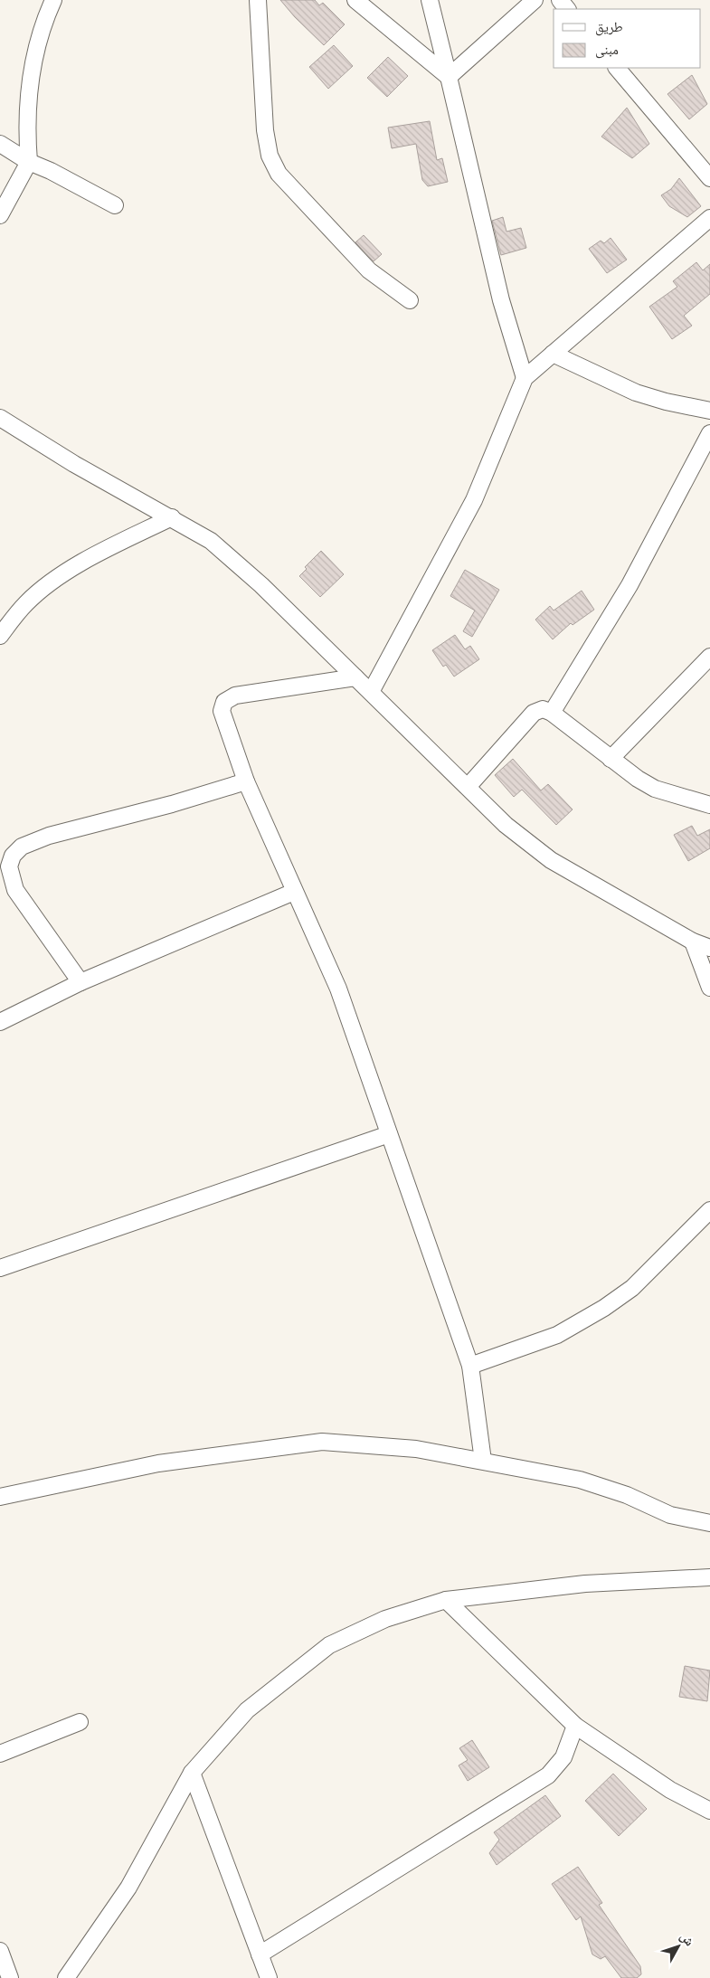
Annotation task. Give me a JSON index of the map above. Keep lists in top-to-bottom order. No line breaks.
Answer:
{"legend":["طريق","مبنى"],"north":"top right"}
